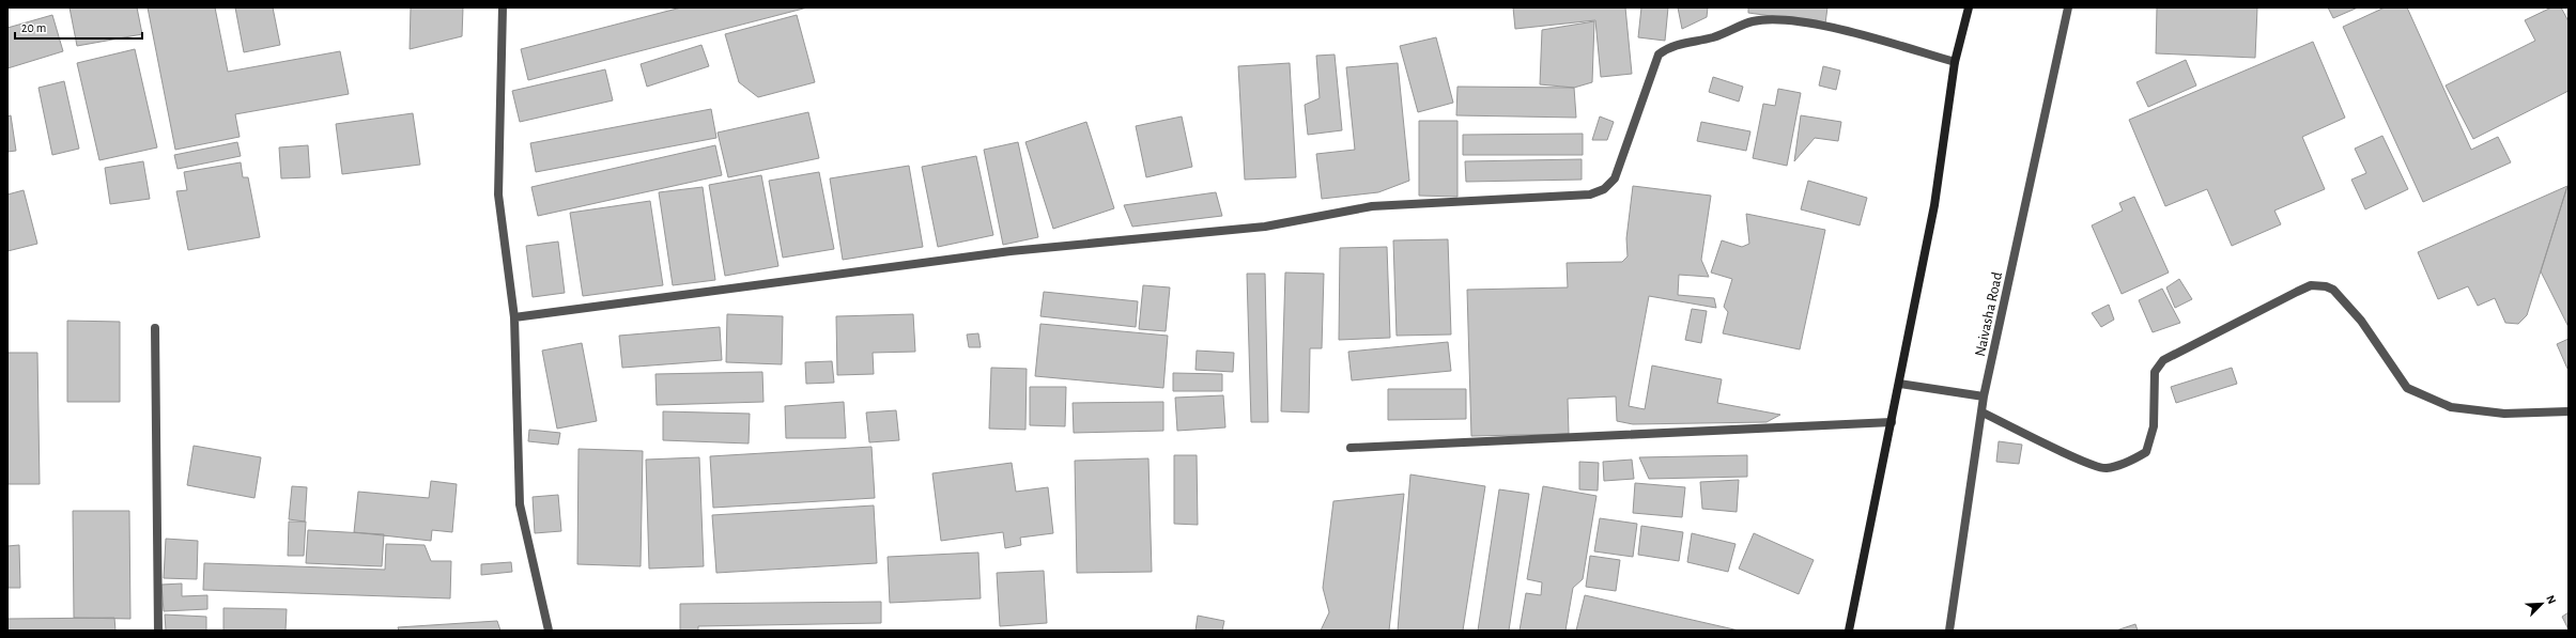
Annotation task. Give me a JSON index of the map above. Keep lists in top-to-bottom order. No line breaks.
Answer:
{"streets":{"street":["Naivasha Road"]},"scale_bar":"20 m","north":"top right"}
